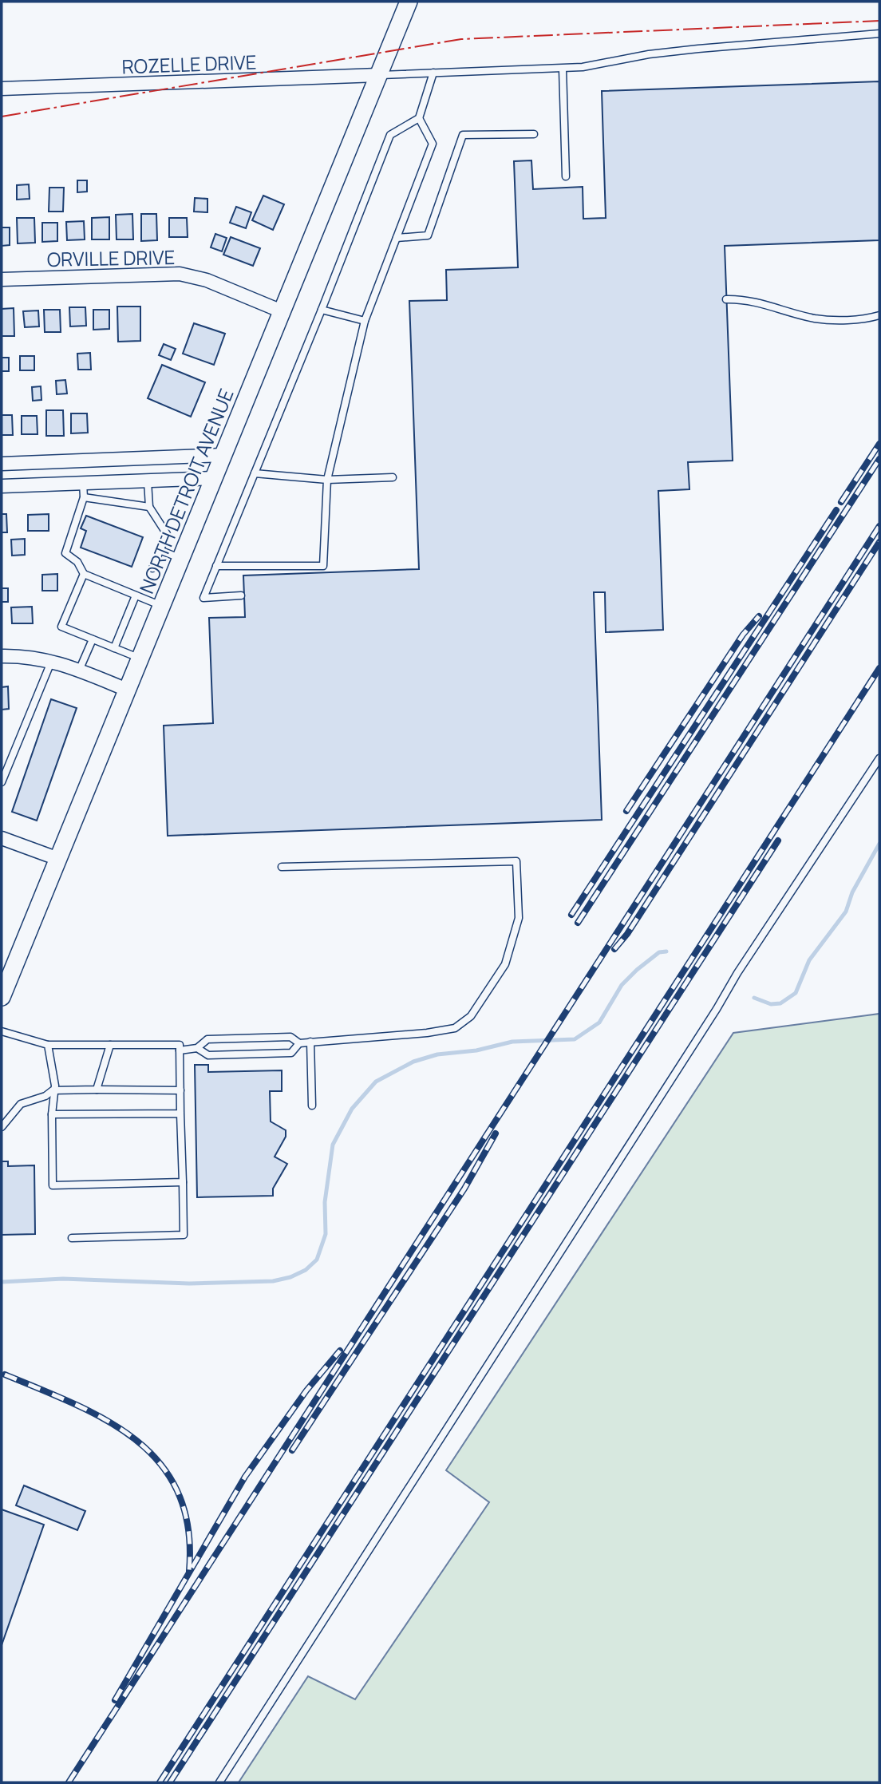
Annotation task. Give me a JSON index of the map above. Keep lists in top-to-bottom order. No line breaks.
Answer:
{"streets":{"main road":["NORTH DETROIT AVENUE"],"street":["ROZELLE DRIVE","ORVILLE DRIVE"]},"crossings":[["ROZELLE DRIVE","NORTH DETROIT AVENUE"],["ORVILLE DRIVE","NORTH DETROIT AVENUE"]]}
